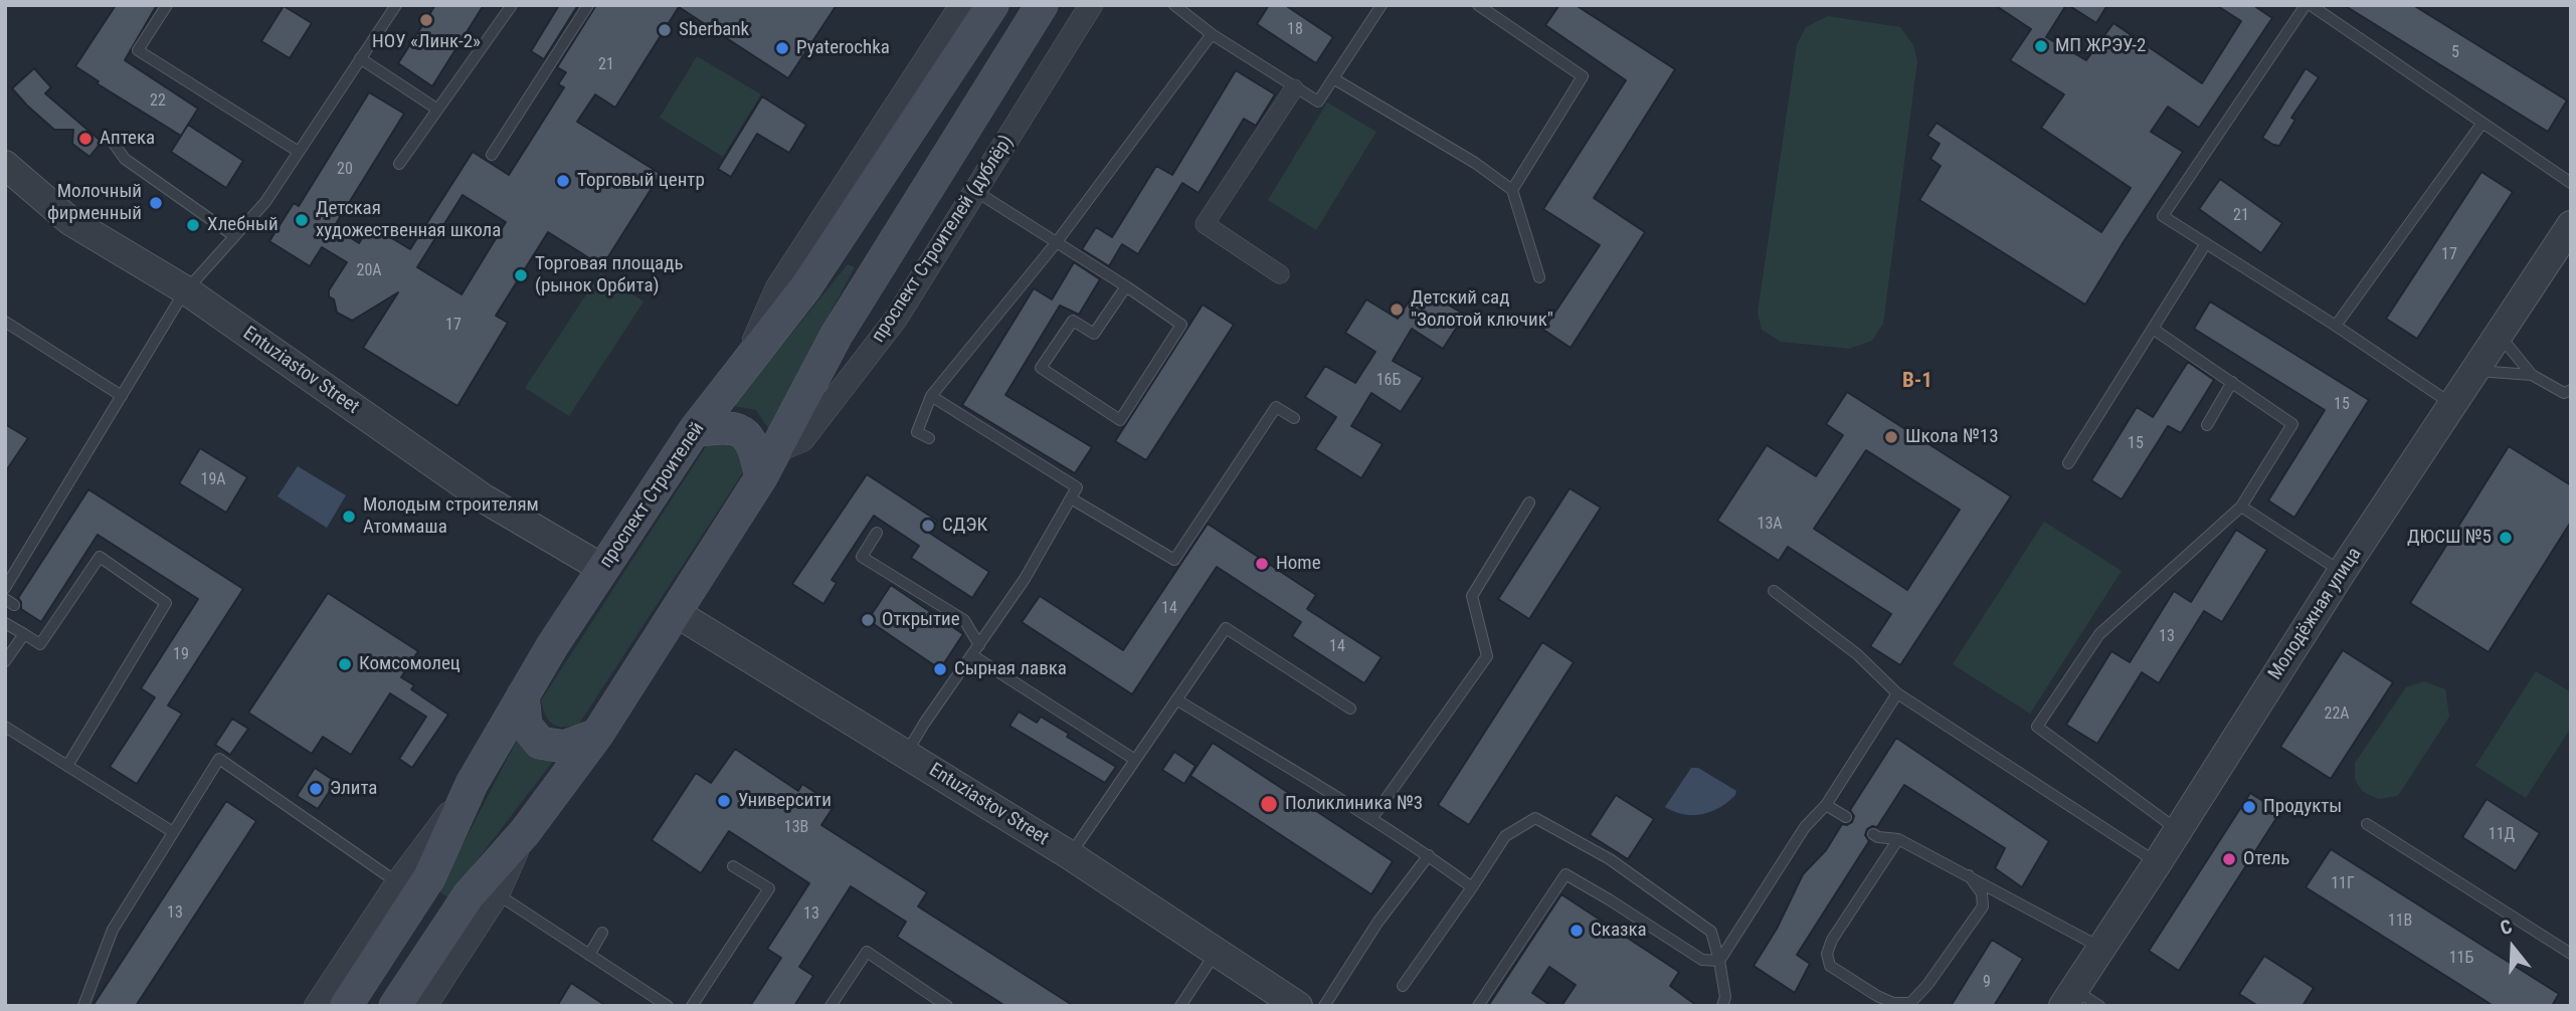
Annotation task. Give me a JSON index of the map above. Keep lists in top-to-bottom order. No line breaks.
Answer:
{"streets":{"main road":["проспект Строителей"],"street":["проспект Строителей (дублёр)","Entuziastov Street","Молодёжная улица"]},"crossings":[["Entuziastov Street","проспект Строителей"]],"districts":["В-1"],"places":["НОУ «Линк-2»","Sberbank","МП ЖРЭУ-2","Pyaterochka","Аптека","Торговый центр","Молочный фирменный","Детская художественная школа","Хлебный","Торговая площадь (рынок Орбита)","Детский сад \"Золотой ключик\"","Школа №13","Молодым строителям Атоммаша","СДЭК","ДЮСШ №5","Home","Открытие","Комсомолец","Сырная лавка","Элита","Университи","Поликлиника №3","Продукты","Отель","Сказка"],"house_numbers":["18","5","21","22","20","21","17","20А","17","16Б","15","15","19А","13А","14","13","14","19","22А","13В","11Д","11Г","13","13","11В","11Б","9"],"north":"top"}
